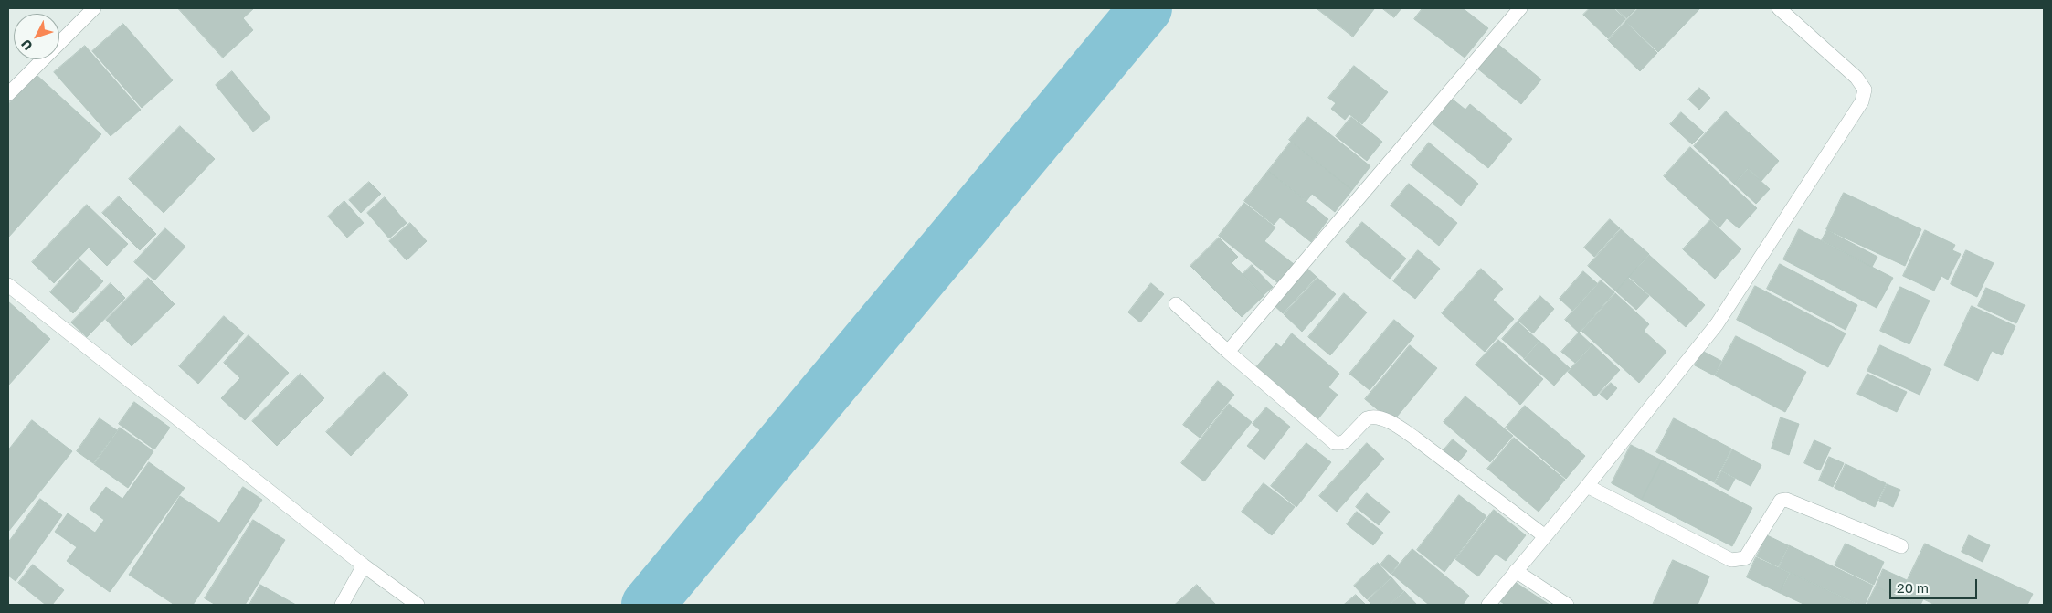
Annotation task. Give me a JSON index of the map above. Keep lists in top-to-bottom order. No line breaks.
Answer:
{"scale_bar":"20 m","north":"bottom left"}
